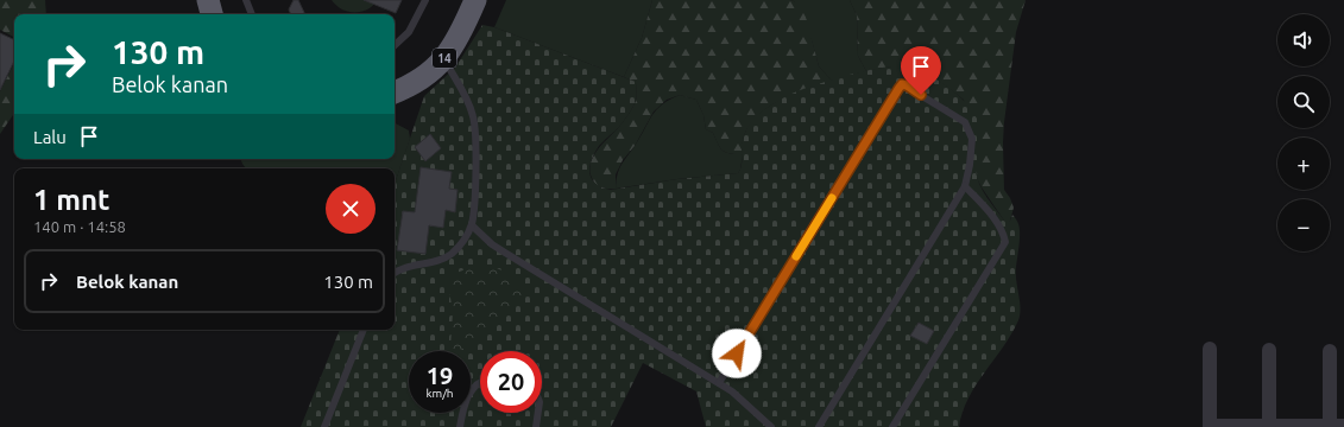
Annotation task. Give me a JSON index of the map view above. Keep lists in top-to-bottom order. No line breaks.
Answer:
{"streets":{"highway":["14"]},"page":{"map_buttons":["+","−"],"turn":["130 m","Belok kanan"],"then":"Lalu","heading":["1 mnt","140 m · 14:58"],"list":[{"name":"Belok kanan","value":"130 m"}],"speed":"19 km/h","limit":"20"}}
